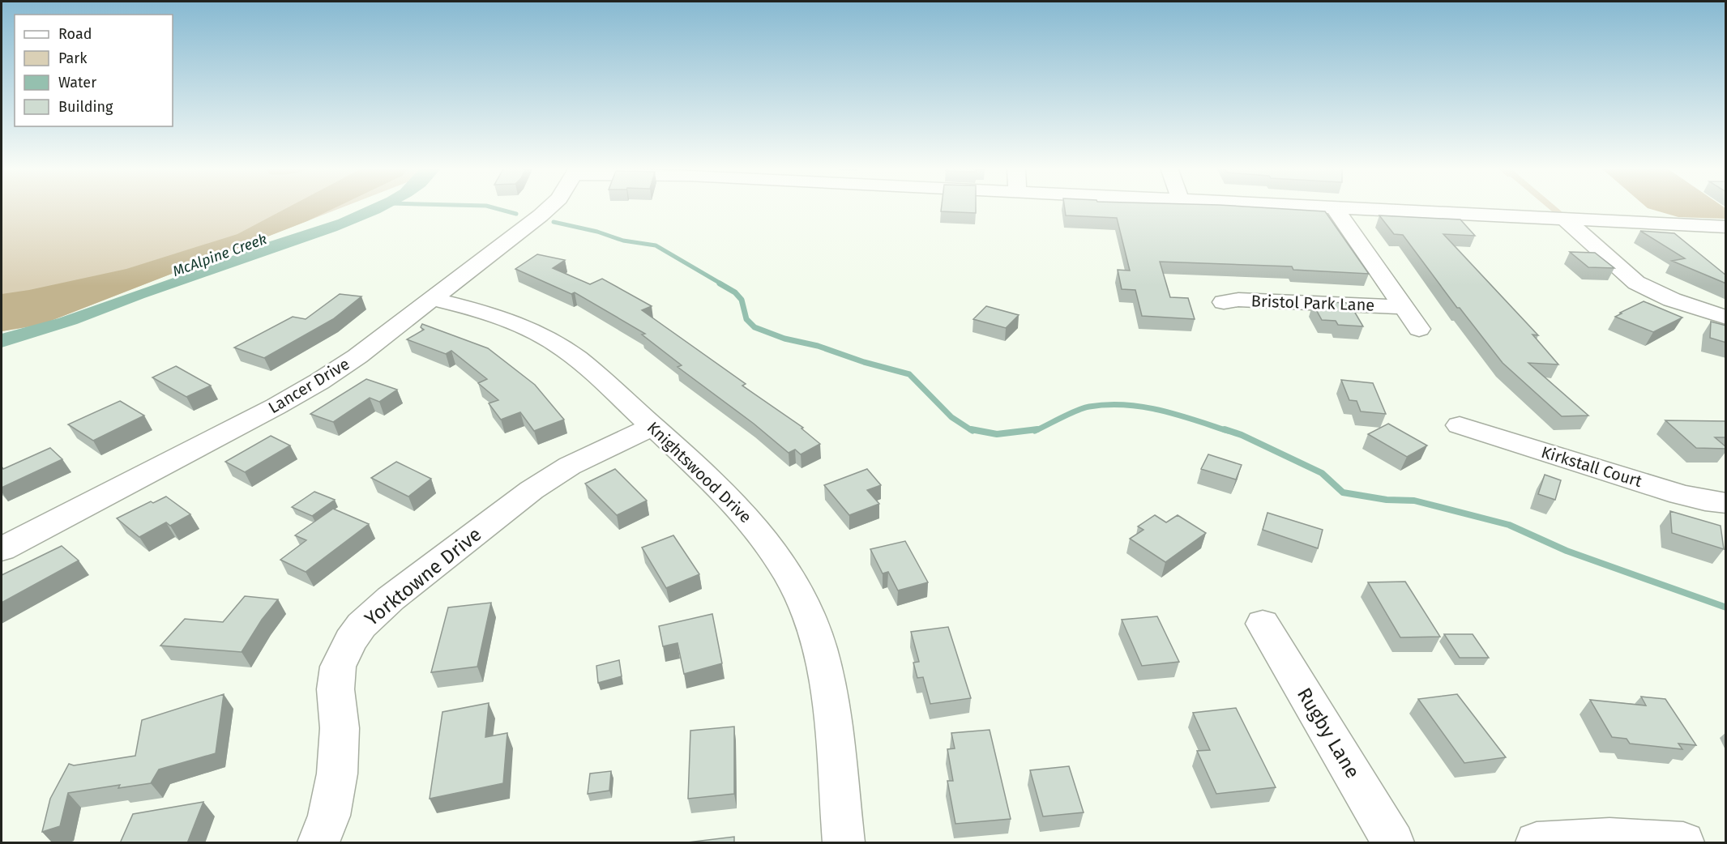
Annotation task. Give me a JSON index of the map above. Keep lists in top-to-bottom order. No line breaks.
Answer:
{"streets":{"street":["Bristol Park Lane","Lancer Drive","Kirkstall Court","Knightswood Drive","Yorktowne Drive","Rugby Lane"]},"crossings":[["Lancer Drive","Knightswood Drive"],["Knightswood Drive","Yorktowne Drive"]],"water":["McAlpine Creek"],"legend":["Road","Park","Water","Building"]}
